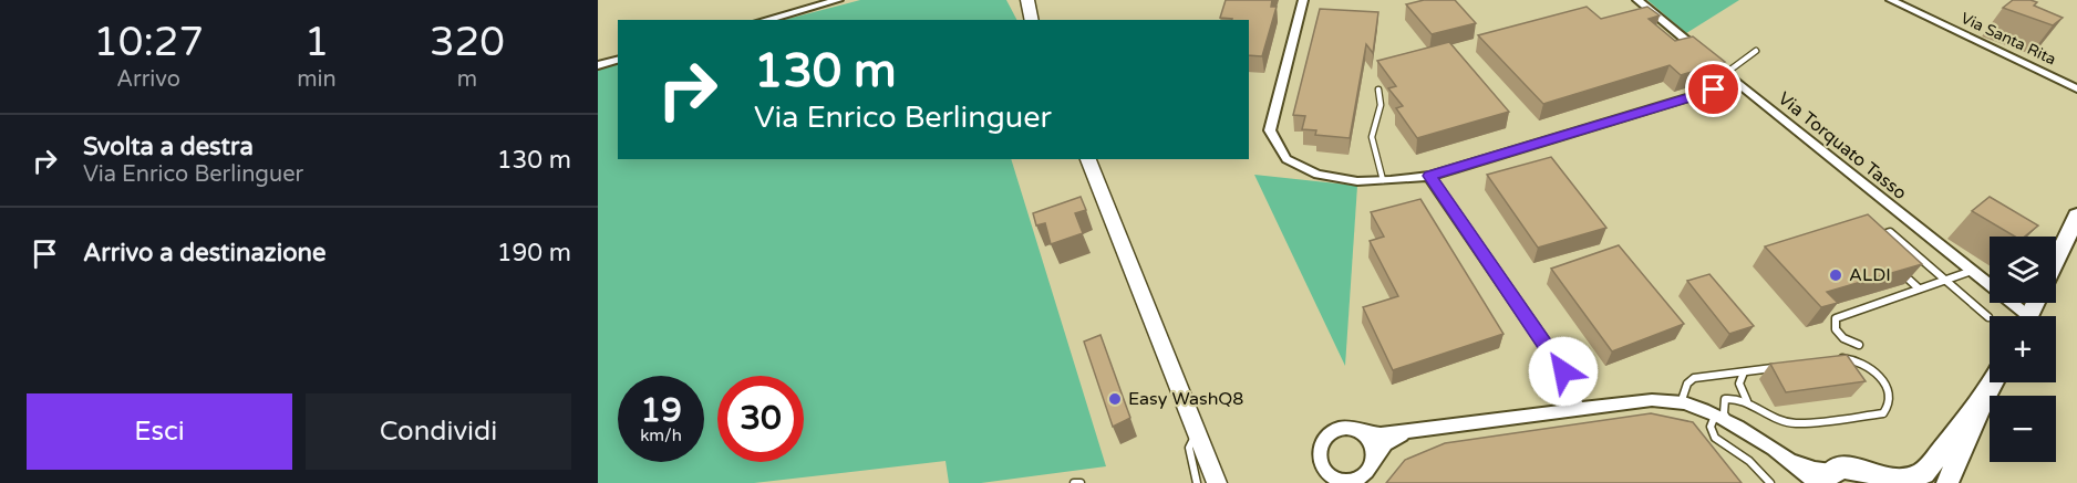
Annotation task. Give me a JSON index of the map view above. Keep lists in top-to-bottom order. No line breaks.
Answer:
{"streets":{"street":["Via Santa Rita","Via Torquato Tasso"]},"places":["ALDI","Easy WashQ8"],"page":{"eta":["10:27","Arrivo","1","min","320","m"],"turn":["130 m","Via Enrico Berlinguer"],"list":[{"name":"Svolta a destra","note":"Via Enrico Berlinguer","value":"130 m"},{"name":"Arrivo a destinazione","value":"190 m"}],"map_buttons":["+","−"],"speed":"19 km/h","limit":"30","buttons":["Esci","Condividi"]}}
